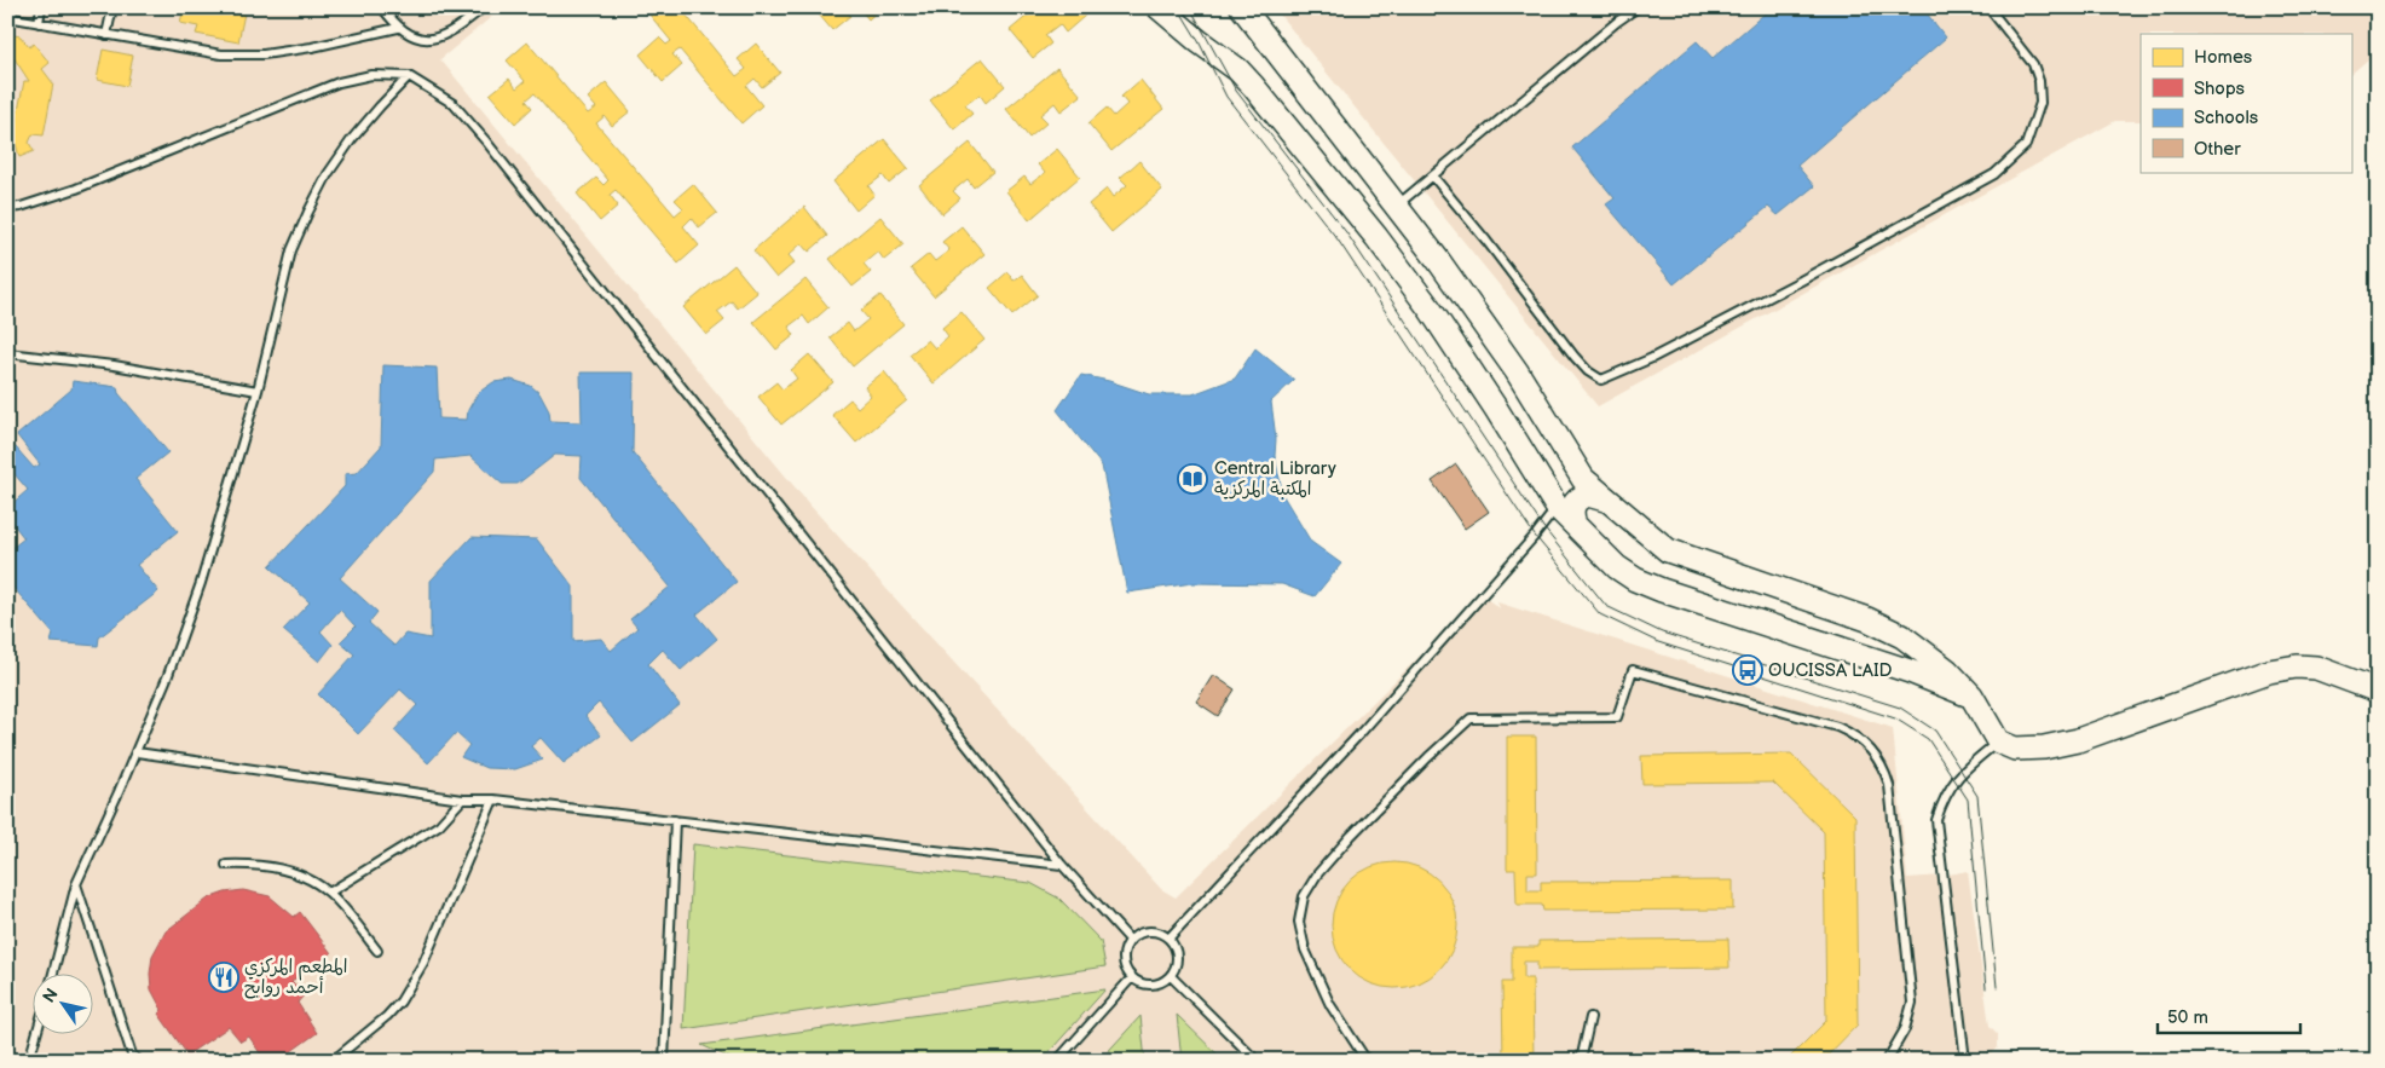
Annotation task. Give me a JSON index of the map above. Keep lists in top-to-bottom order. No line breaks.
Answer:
{"places":{"library":["Central Library المكتبة المركزية"],"bus stop":["OUCISSA LAID"],"restaurant":["المطعم المركزي أحمد روابح"]},"legend":["Homes","Shops","Schools","Other"],"scale_bar":"50 m","north":"top left"}
